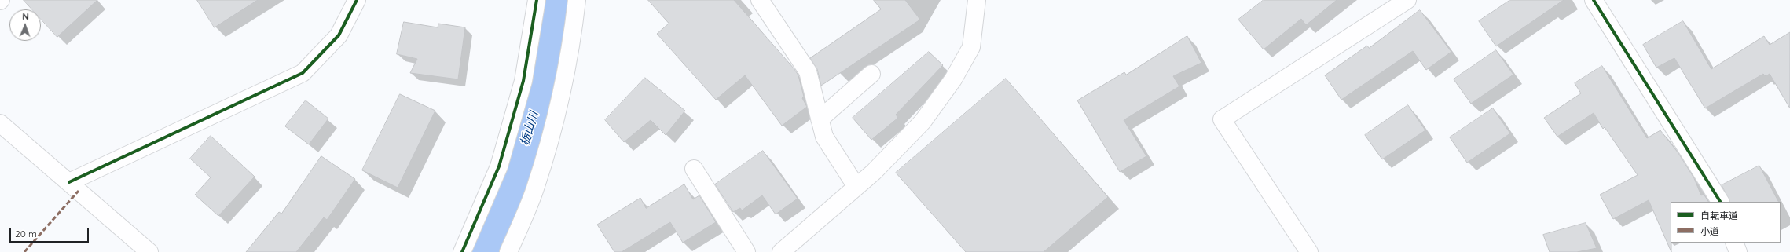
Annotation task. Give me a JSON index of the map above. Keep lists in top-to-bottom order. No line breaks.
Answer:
{"water":["栃山川"],"legend":["自転車道","小道"],"scale_bar":"20 m","north":"top"}
